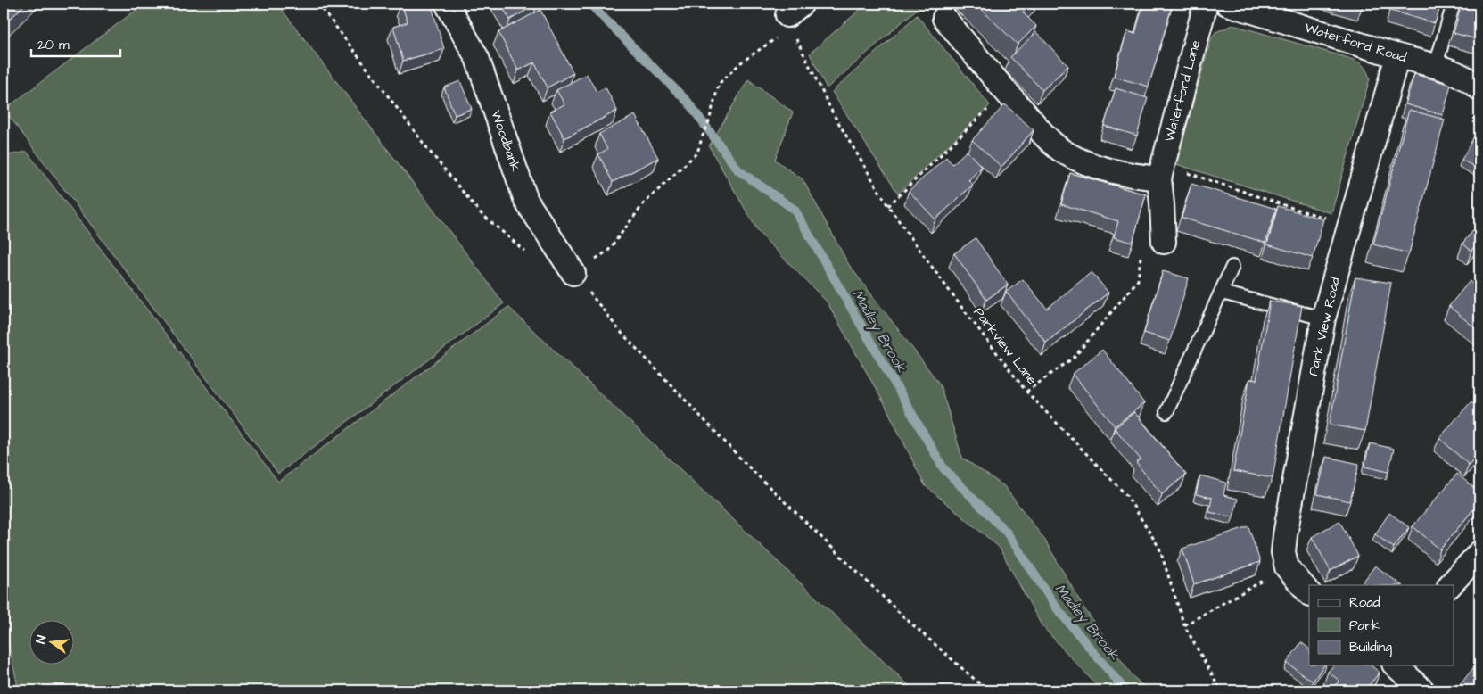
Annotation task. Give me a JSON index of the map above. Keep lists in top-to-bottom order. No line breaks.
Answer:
{"streets":{"street":["Waterford Road","Waterford Lane","Woodbank","Park View Road"],"path":["Parkview Lane"]},"crossings":[["Waterford Road","Park View Road"]],"water":["Madley Brook"],"legend":["Road","Park","Building"],"scale_bar":"20 m","north":"left"}
